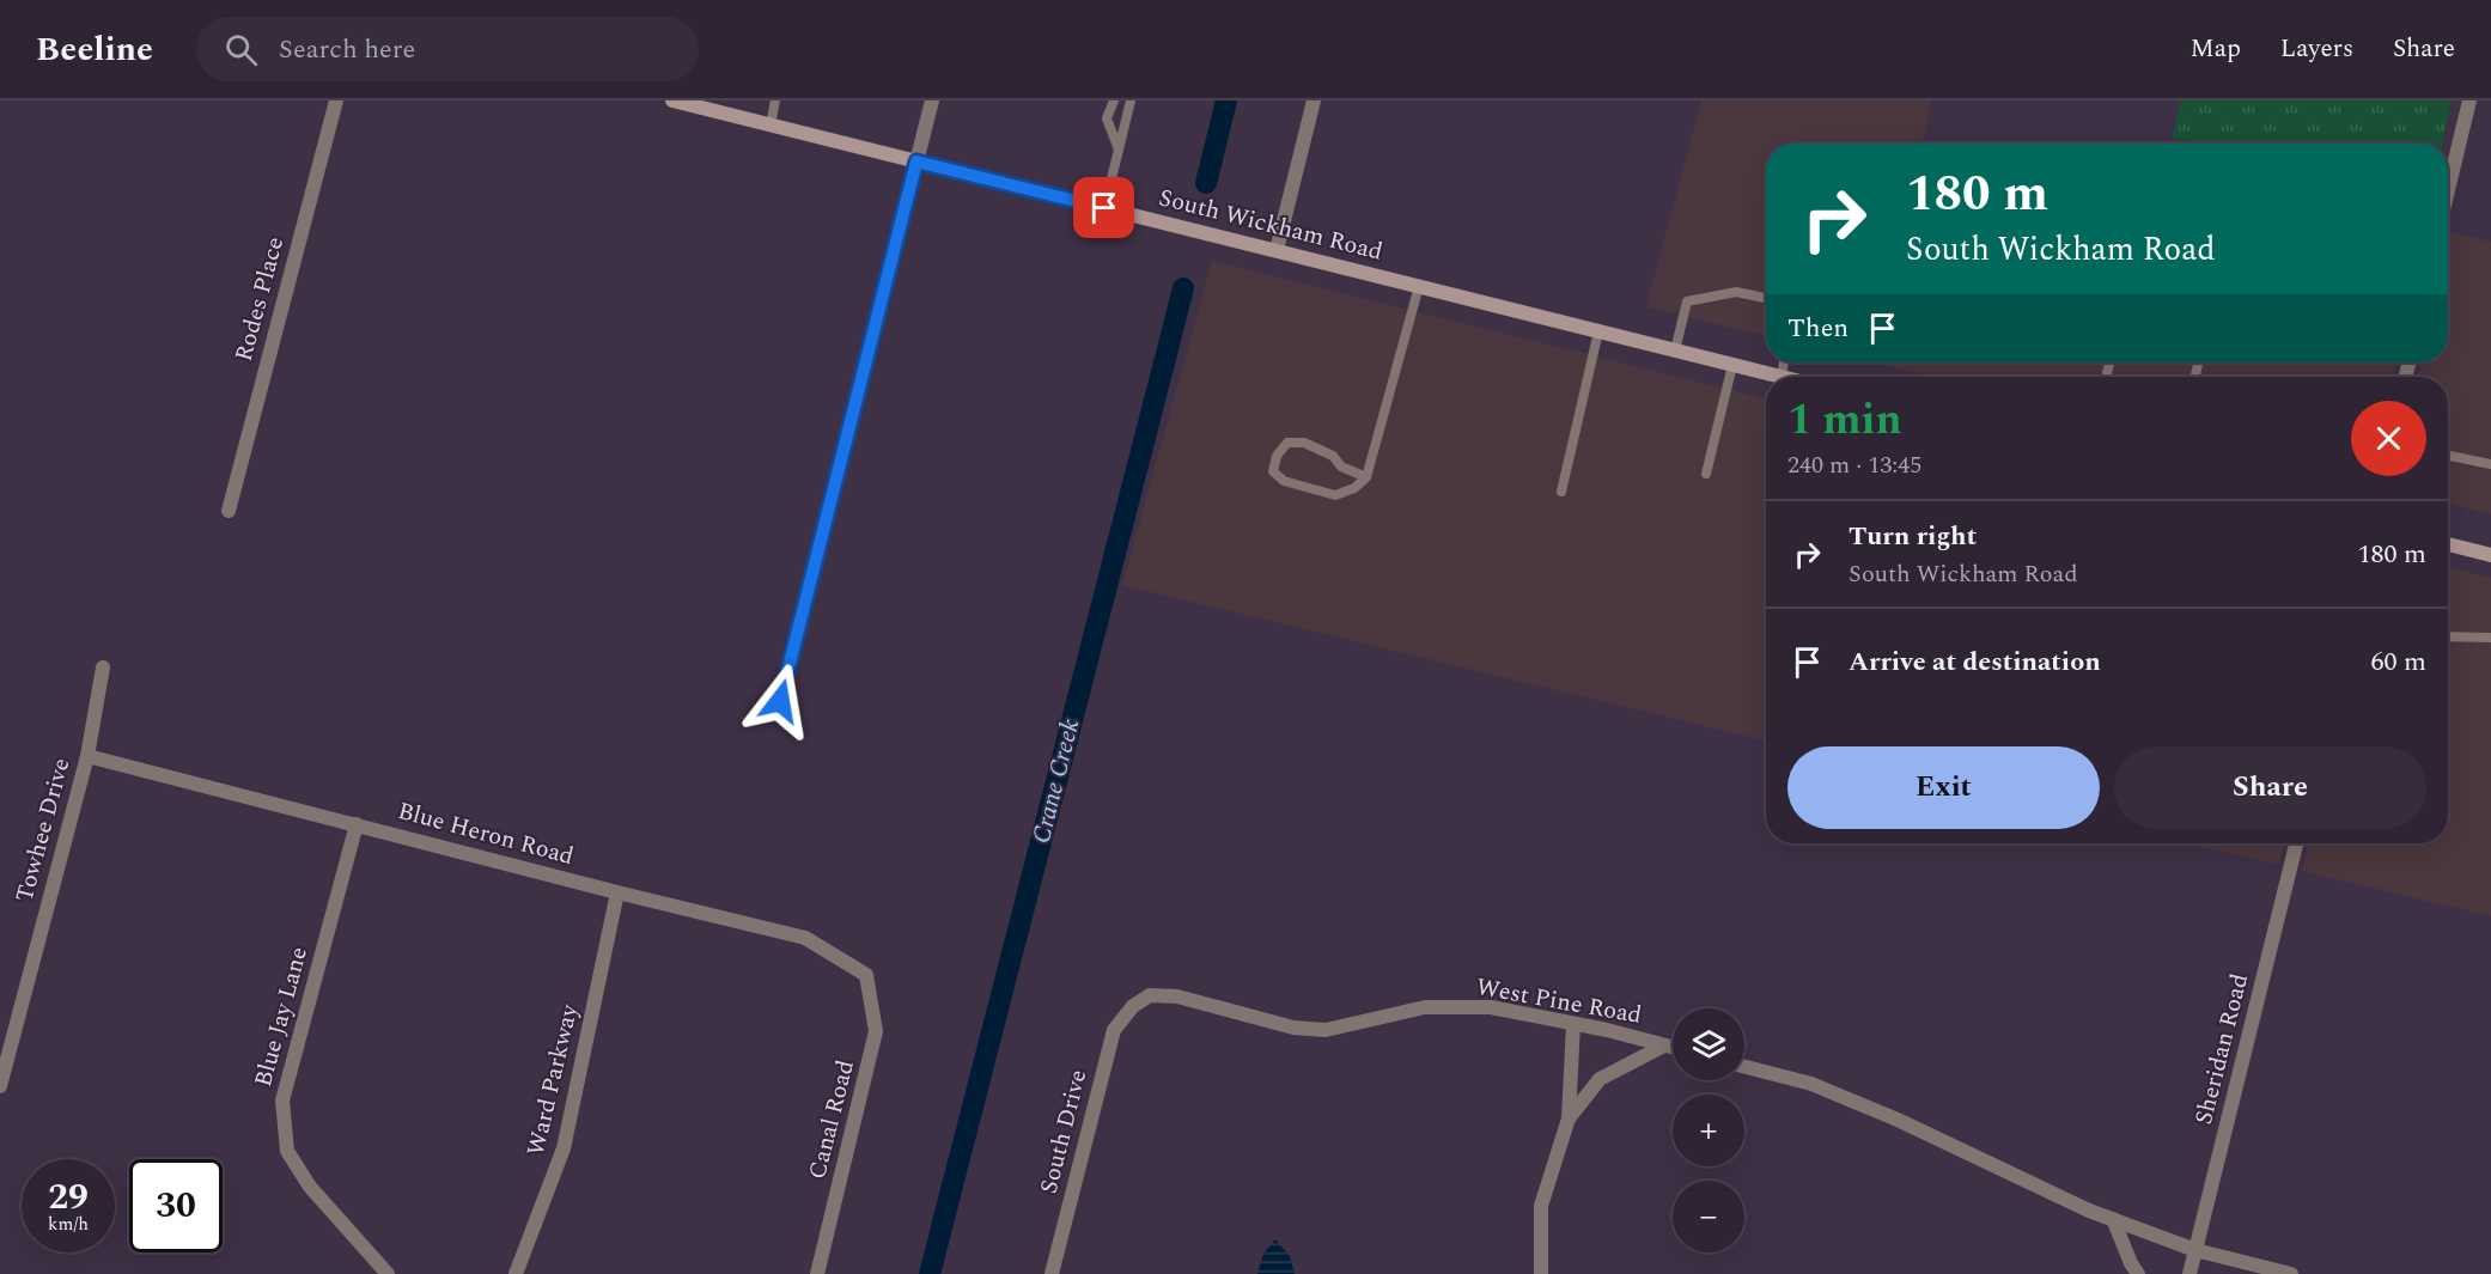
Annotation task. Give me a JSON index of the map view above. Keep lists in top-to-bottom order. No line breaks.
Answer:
{"streets":{"main road":["South Wickham Road"],"street":["Rodes Place","Towhee Drive","Blue Heron Road","West Pine Road","Blue Jay Lane","Sheridan Road","Ward Parkway","Canal Road","South Drive"]},"crossings":[["Towhee Drive","Blue Heron Road"],["Blue Heron Road","Blue Jay Lane"],["Blue Heron Road","Ward Parkway"],["Blue Heron Road","Canal Road"],["West Pine Road","South Drive"]],"water":["Crane Creek"],"page":{"header":"Beeline","search":"Search here","nav":["Map","Layers","Share"],"turn":["180 m","South Wickham Road"],"then":"Then","heading":["1 min","240 m · 13:45"],"list":[{"name":"Turn right","note":"South Wickham Road","value":"180 m"},{"name":"Arrive at destination","value":"60 m"}],"buttons":["Exit","Share"],"map_buttons":["+","−"],"speed":"29 km/h","limit":"30"}}
